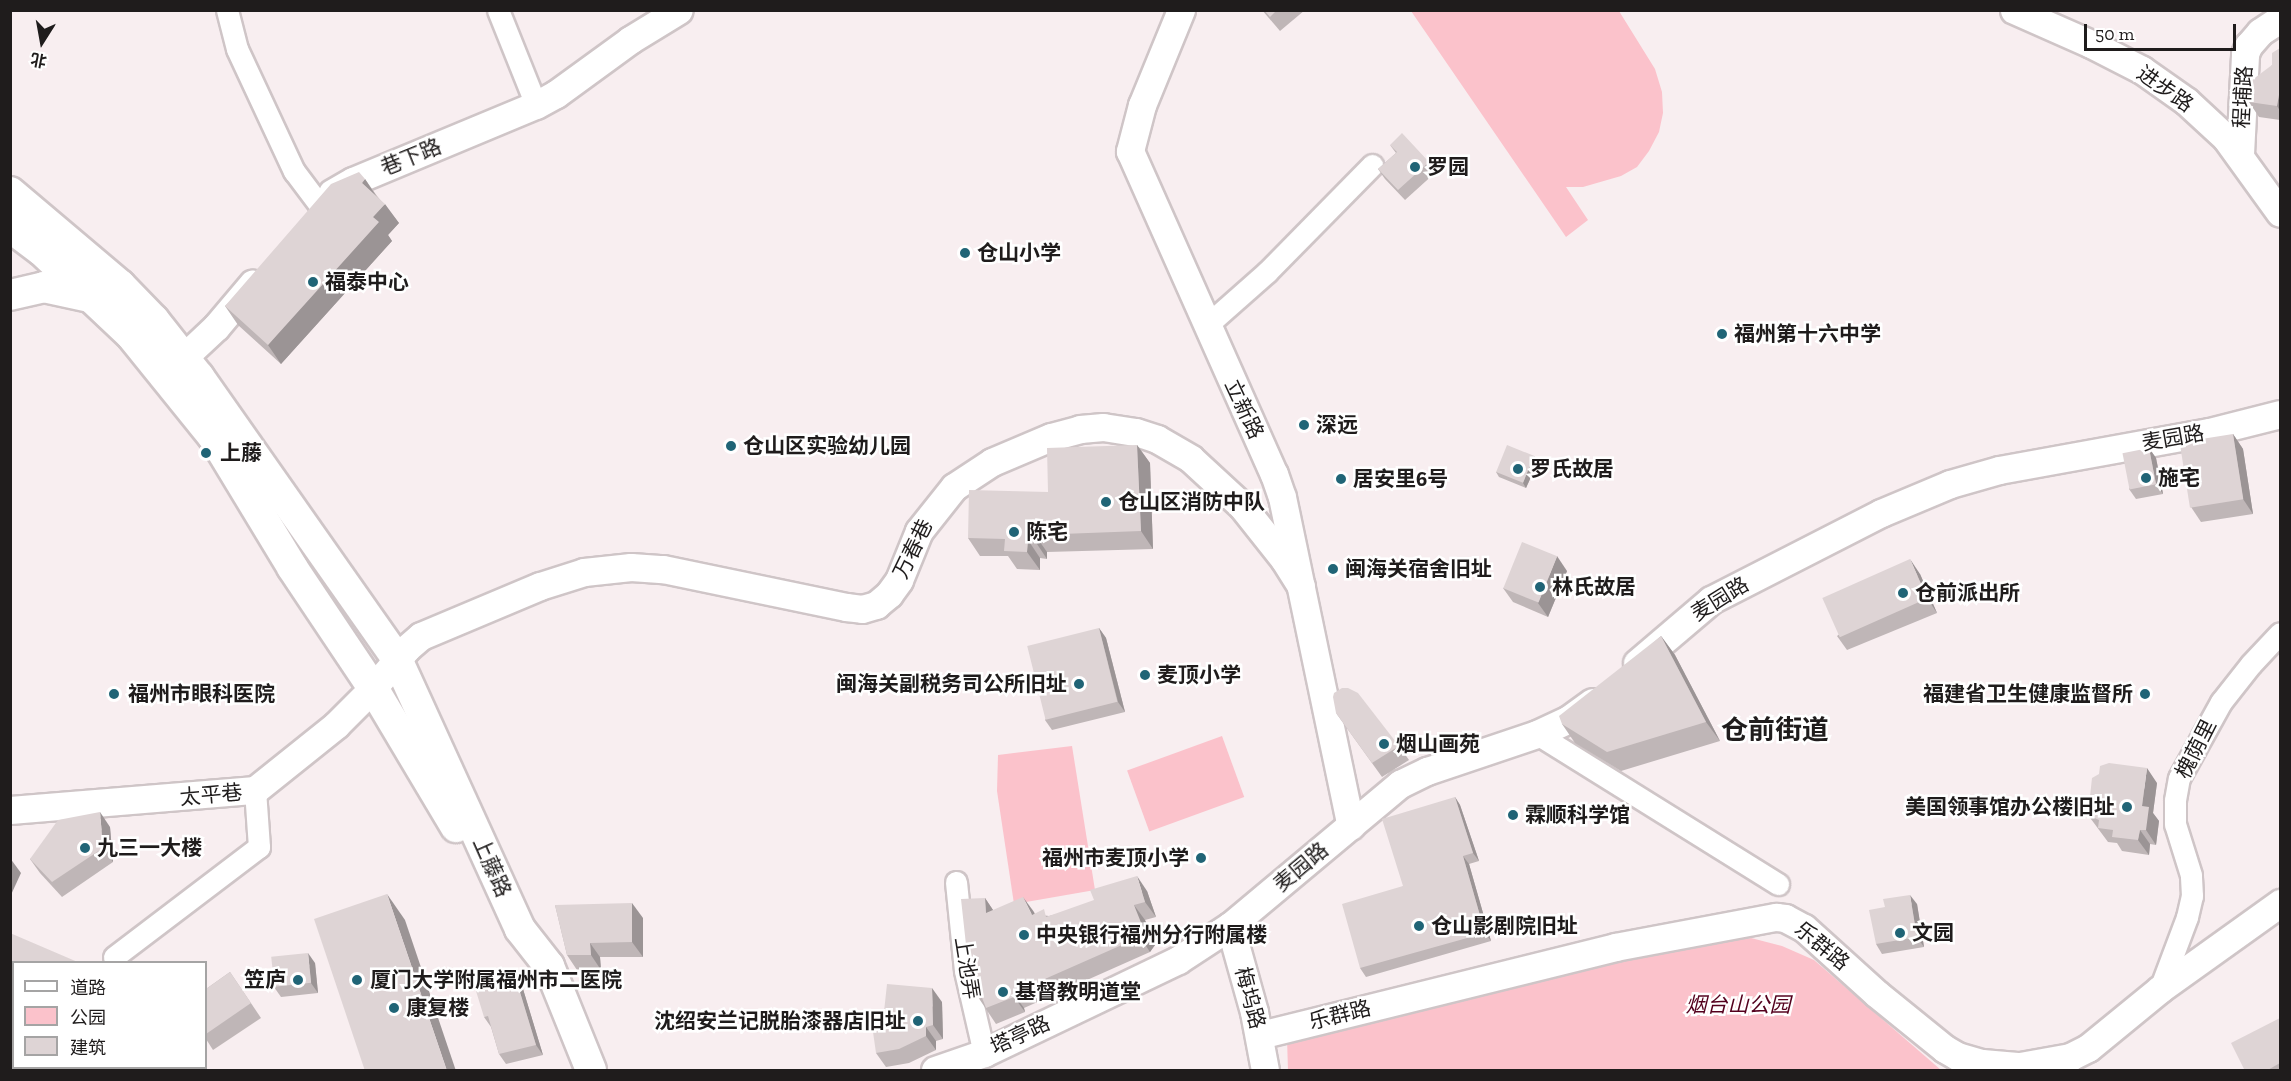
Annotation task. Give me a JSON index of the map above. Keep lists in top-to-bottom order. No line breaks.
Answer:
{"streets":{"main road":["上藤路"],"street":["进步路","程埔路","巷下路","立新路","麦园路","万春巷","槐荫里","太平巷","乐群路","上池弄","梅坞路","塔亭路"]},"crossings":[["进步路","程埔路"],["立新路","麦园路"],["立新路","万春巷"],["麦园路","梅坞路"],["麦园路","塔亭路"],["万春巷","太平巷"],["万春巷","上藤路"],["槐荫里","乐群路"],["乐群路","梅坞路"],["上池弄","塔亭路"],["梅坞路","塔亭路"]],"districts":["仓前街道"],"parks":["烟台山公园"],"places":["罗园","仓山小学","福泰中心","福州第十六中学","深远","仓山区实验幼儿园","上藤","罗氏故居","施宅","居安里6号","仓山区消防中队","陈宅","闽海关宿舍旧址","林氏故居","仓前派出所","麦顶小学","闽海关副税务司公所旧址","福州市眼科医院","福建省卫生健康监督所","烟山画苑","美国领事馆办公楼旧址","霖顺科学馆","九三一大楼","福州市麦顶小学","仓山影剧院旧址","文园","中央银行福州分行附属楼","笠庐","厦门大学附属福州市二医院","基督教明道堂","康复楼","沈绍安兰记脱胎漆器店旧址"],"legend":["道路","公园","建筑"],"scale_bar":"50 m","north":"bottom"}
